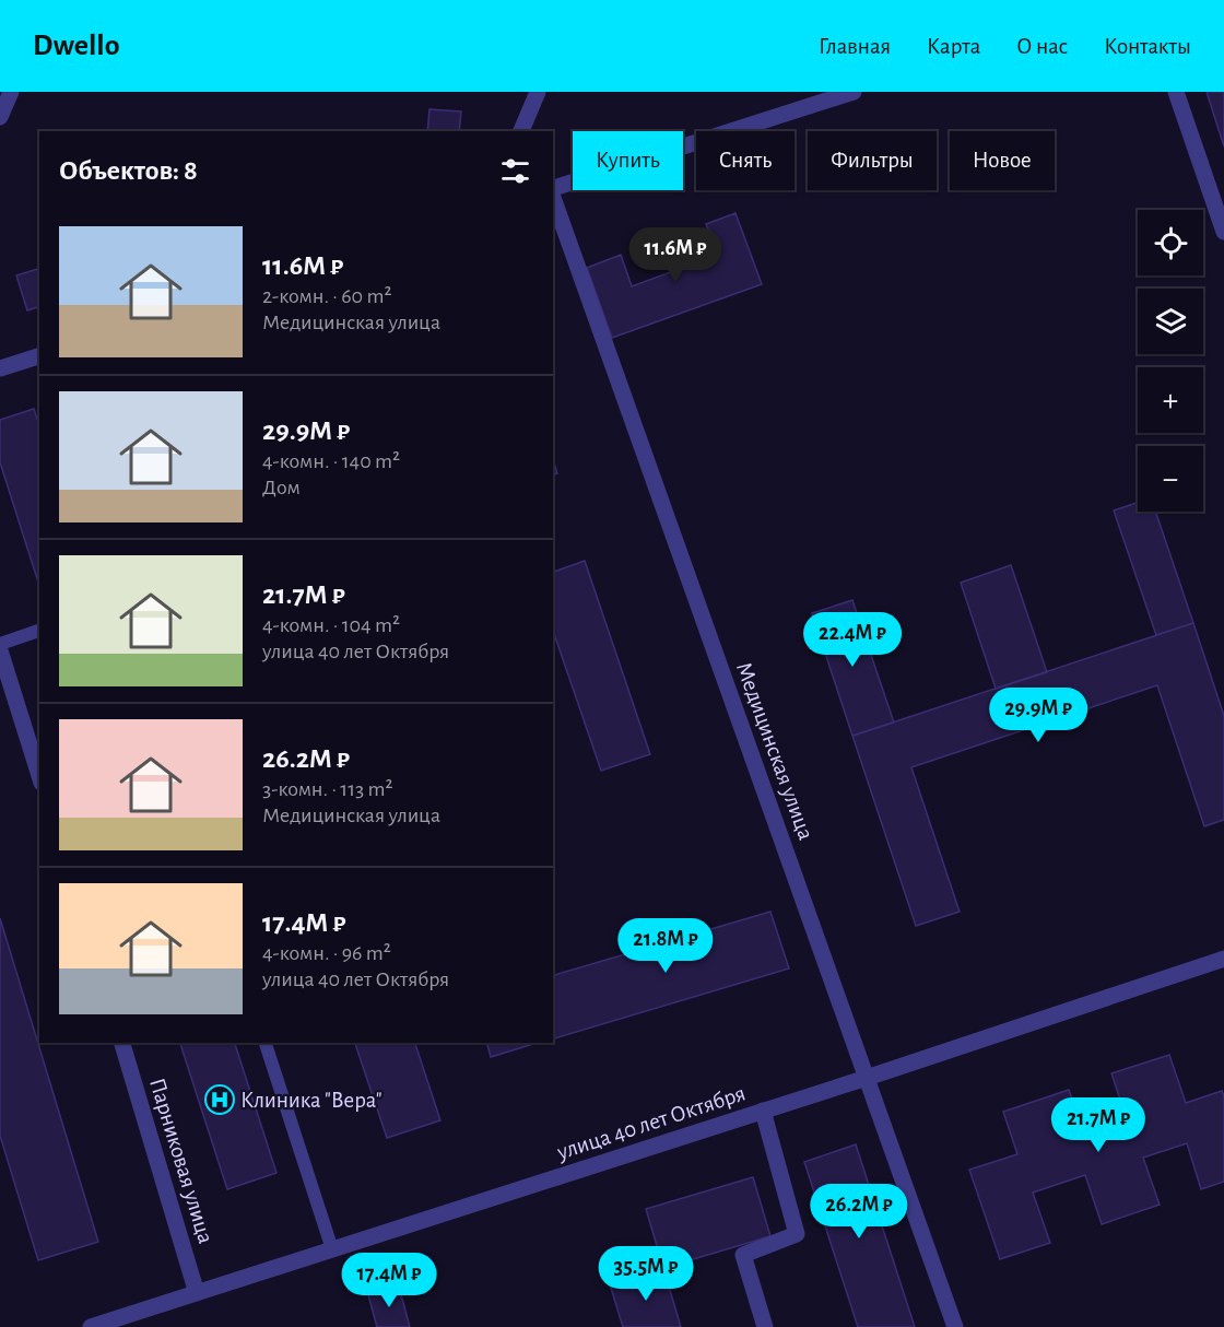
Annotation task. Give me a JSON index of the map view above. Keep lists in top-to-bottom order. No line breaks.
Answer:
{"streets":{"street":["Медицинская улица","улица 40 лет Октября","Парниковая улица"]},"crossings":[["Медицинская улица","улица 40 лет Октября"],["улица 40 лет Октября","Парниковая улица"]],"places":{"hospital":["Клиника \"Вера\""]},"page":{"header":"Dwello","nav":["Главная","Карта","О нас","Контакты"],"chip":["Купить","Снять","Фильтры","Новое"],"heading":"Объектов: 8","map_buttons":["+","−"],"list":[{"name":"11.6M ₽","note":"2-комн. · 60 m² · Медицинская улица"},{"name":"29.9M ₽","note":"4-комн. · 140 m² · Дом"},{"name":"21.7M ₽","note":"4-комн. · 104 m² · улица 40 лет Октября"},{"name":"26.2M ₽","note":"3-комн. · 113 m² · Медицинская улица"},{"name":"17.4M ₽","note":"4-комн. · 96 m² · улица 40 лет Октября"}],"price":["11.6M ₽","22.4M ₽","29.9M ₽","21.8M ₽","21.7M ₽","26.2M ₽","35.5M ₽","17.4M ₽"]}}
